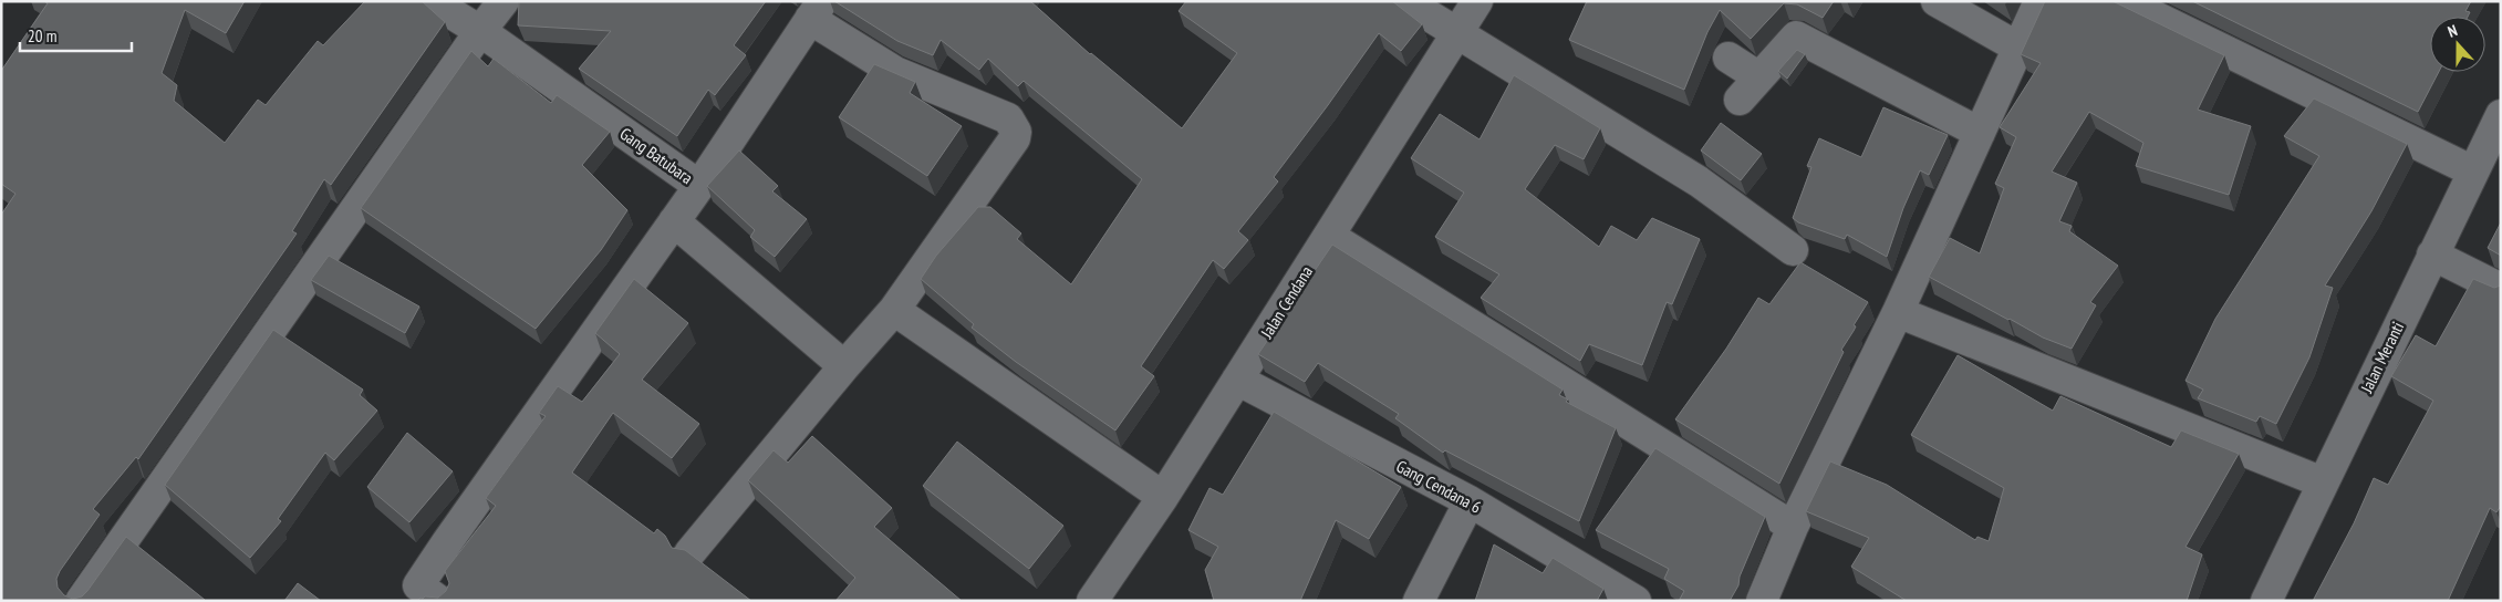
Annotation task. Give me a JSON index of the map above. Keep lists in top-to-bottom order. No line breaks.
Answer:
{"streets":{"street":["Gang Batubara","Jalan Cendana","Jalan Meranti","Gang Cendana 6"]},"crossings":[["Jalan Cendana","Gang Cendana 6"]],"scale_bar":"20 m","north":"top"}
